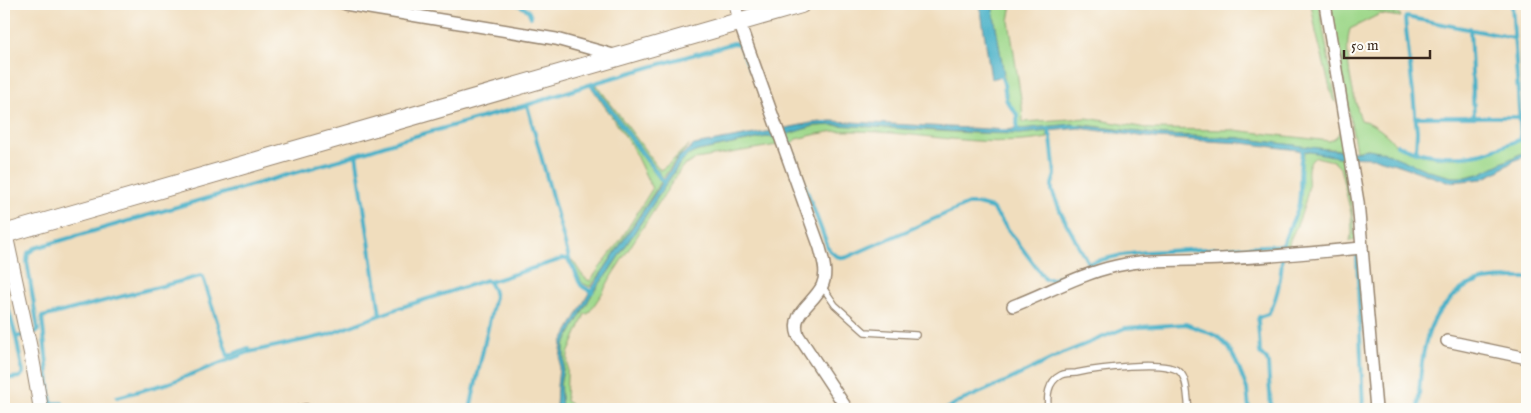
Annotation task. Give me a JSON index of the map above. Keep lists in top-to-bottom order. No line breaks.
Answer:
{"scale_bar":"50 m"}
